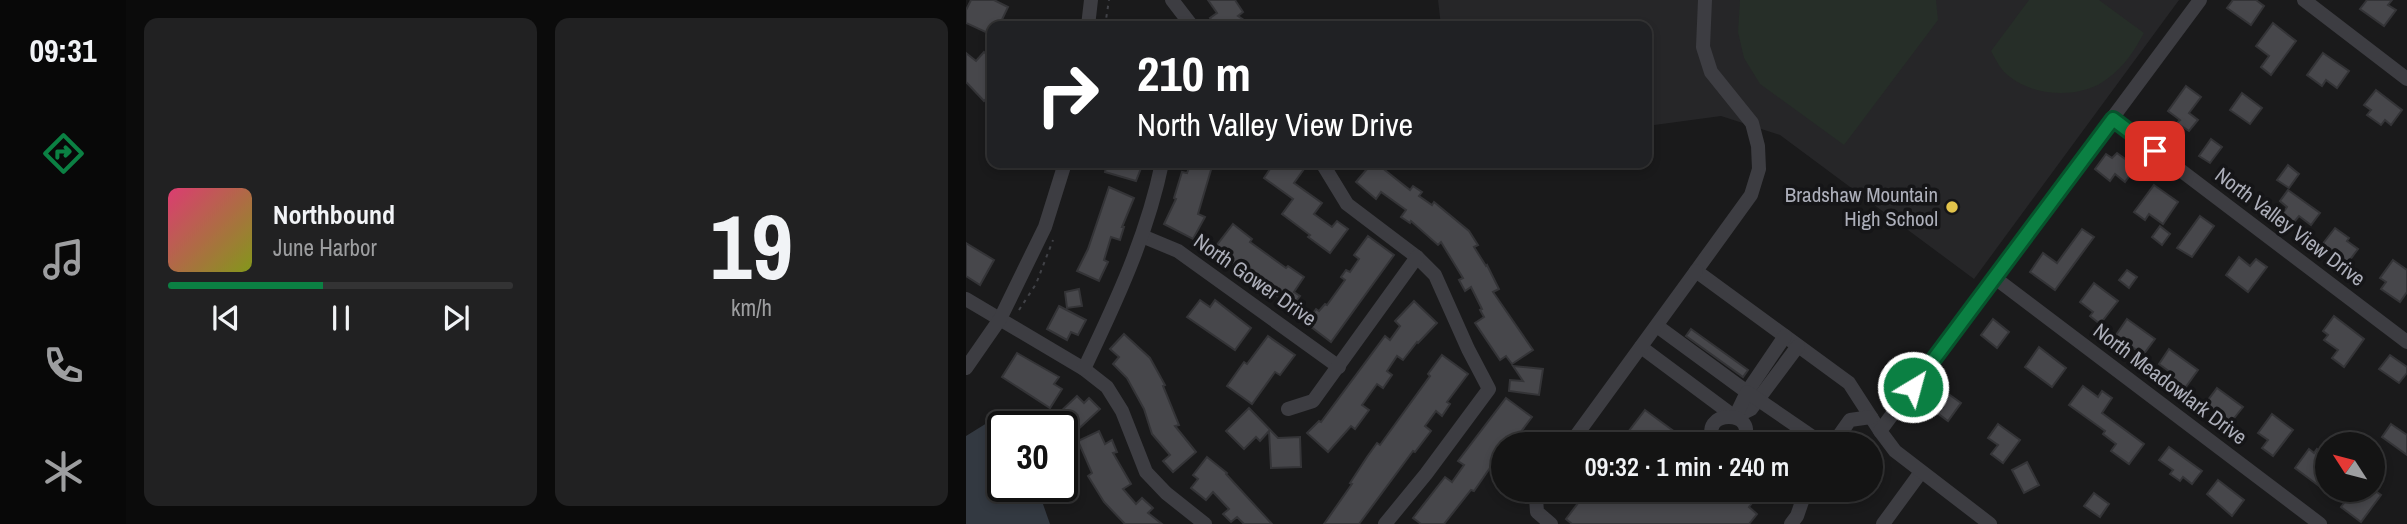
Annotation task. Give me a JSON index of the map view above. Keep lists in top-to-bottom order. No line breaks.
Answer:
{"streets":{"street":["North Valley View Drive","North Gower Drive","North Meadowlark Drive"]},"places":["Bradshaw Mountain High School"],"north":"top left","page":{"tabs":"09:31","tile":["19","km/h"],"turn":["210 m","North Valley View Drive"],"song":["Northbound","June Harbor"],"limit":"30","trip":"09:32 · 1 min · 240 m"}}
